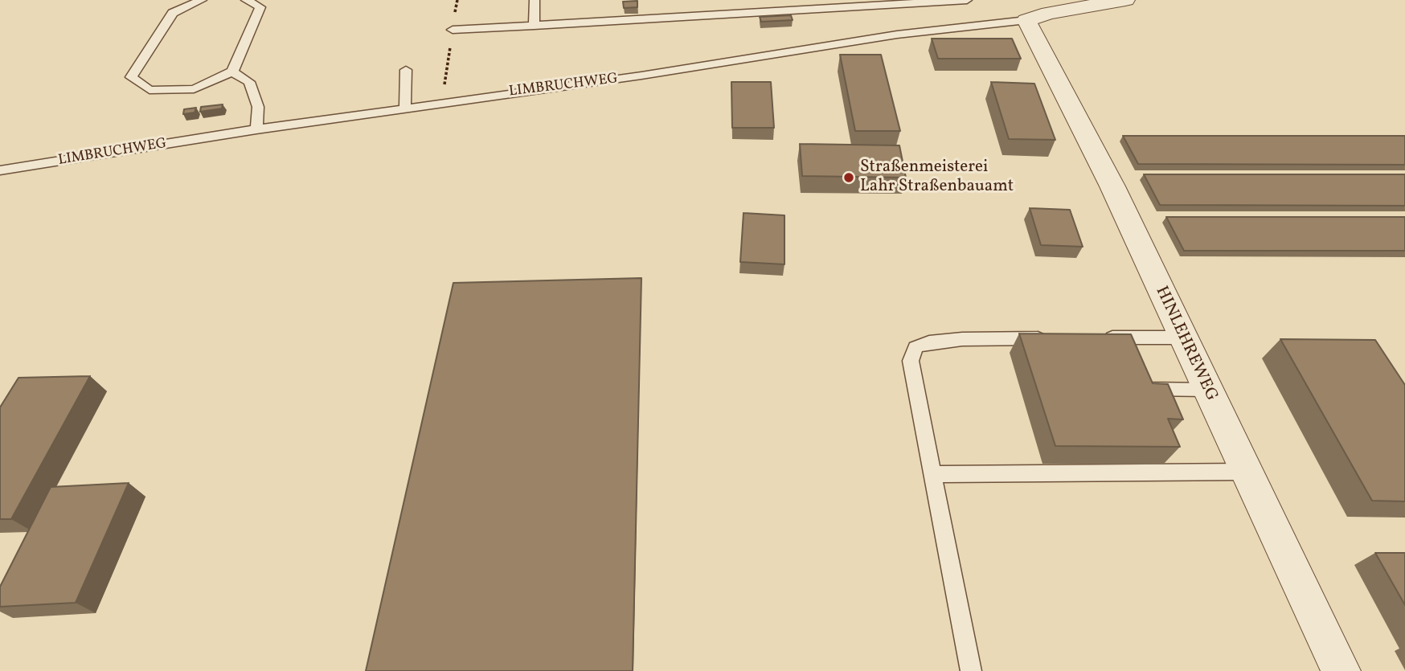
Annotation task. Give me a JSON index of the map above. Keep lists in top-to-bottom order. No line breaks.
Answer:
{"streets":{"street":["LIMBRUCHWEG","HINLEHREWEG"]},"crossings":[["LIMBRUCHWEG","HINLEHREWEG"]],"places":["Straßenmeisterei Lahr Straßenbauamt"]}
